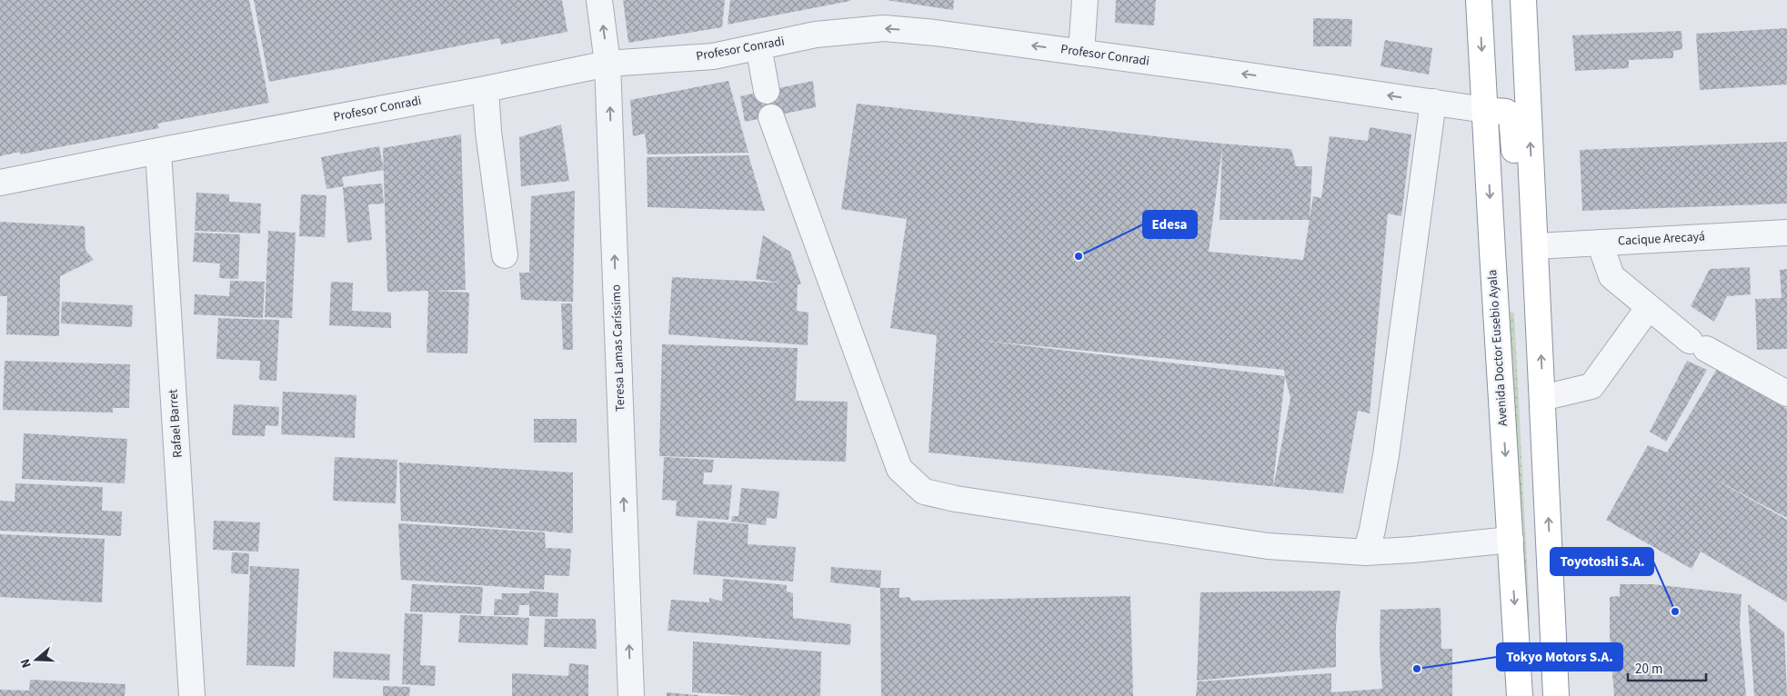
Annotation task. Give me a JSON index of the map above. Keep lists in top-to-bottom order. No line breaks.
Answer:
{"streets":{"highway":["Avenida Doctor Eusebio Ayala"],"street":["Profesor Conradi","Cacique Arecayá","Teresa Lamas Caríssimo","Rafael Barret"]},"crossings":[["Profesor Conradi","Teresa Lamas Caríssimo"],["Profesor Conradi","Avenida Doctor Eusebio Ayala"],["Profesor Conradi","Rafael Barret"]],"one_way":["Profesor Conradi","Teresa Lamas Caríssimo"],"places":["Edesa","Toyotoshi S.A.","Tokyo Motors S.A."],"scale_bar":"20 m","north":"left"}
